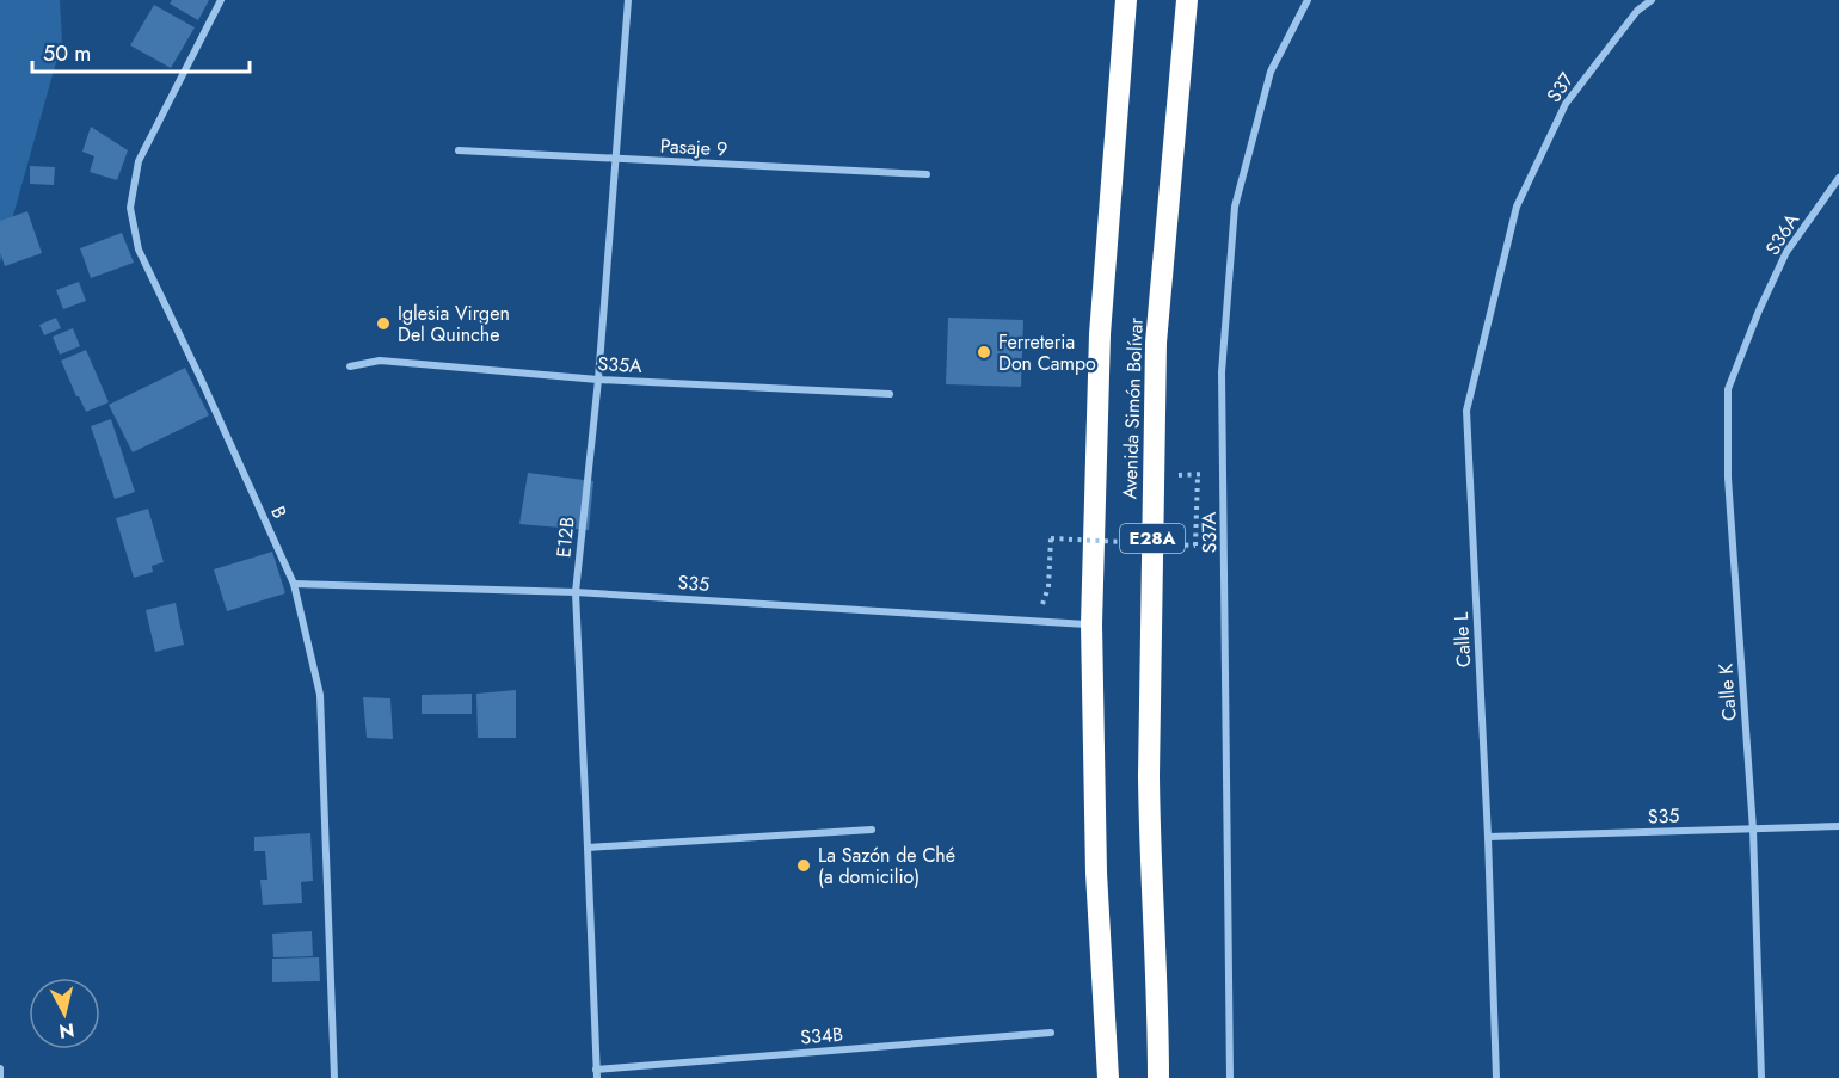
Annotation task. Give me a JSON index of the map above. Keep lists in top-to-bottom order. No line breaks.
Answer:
{"streets":{"highway":["Avenida Simón Bolívar","E28A"],"street":["S37","Pasaje 9","S36A","S35A","B","S37A","E12B","S35","Calle L","Calle K","S34B"]},"crossings":[["S37","Calle L"],["Pasaje 9","E12B"],["S36A","Calle K"],["S35A","E12B"],["Avenida Simón Bolívar","S35"],["B","S35"],["E12B","S35"],["E12B","S34B"],["S35","Calle L"],["S35","Calle K"]],"places":["Iglesia Virgen Del Quinche","Ferreteria Don Campo","La Sazón de Ché (a domicilio)"],"scale_bar":"50 m","north":"bottom"}
